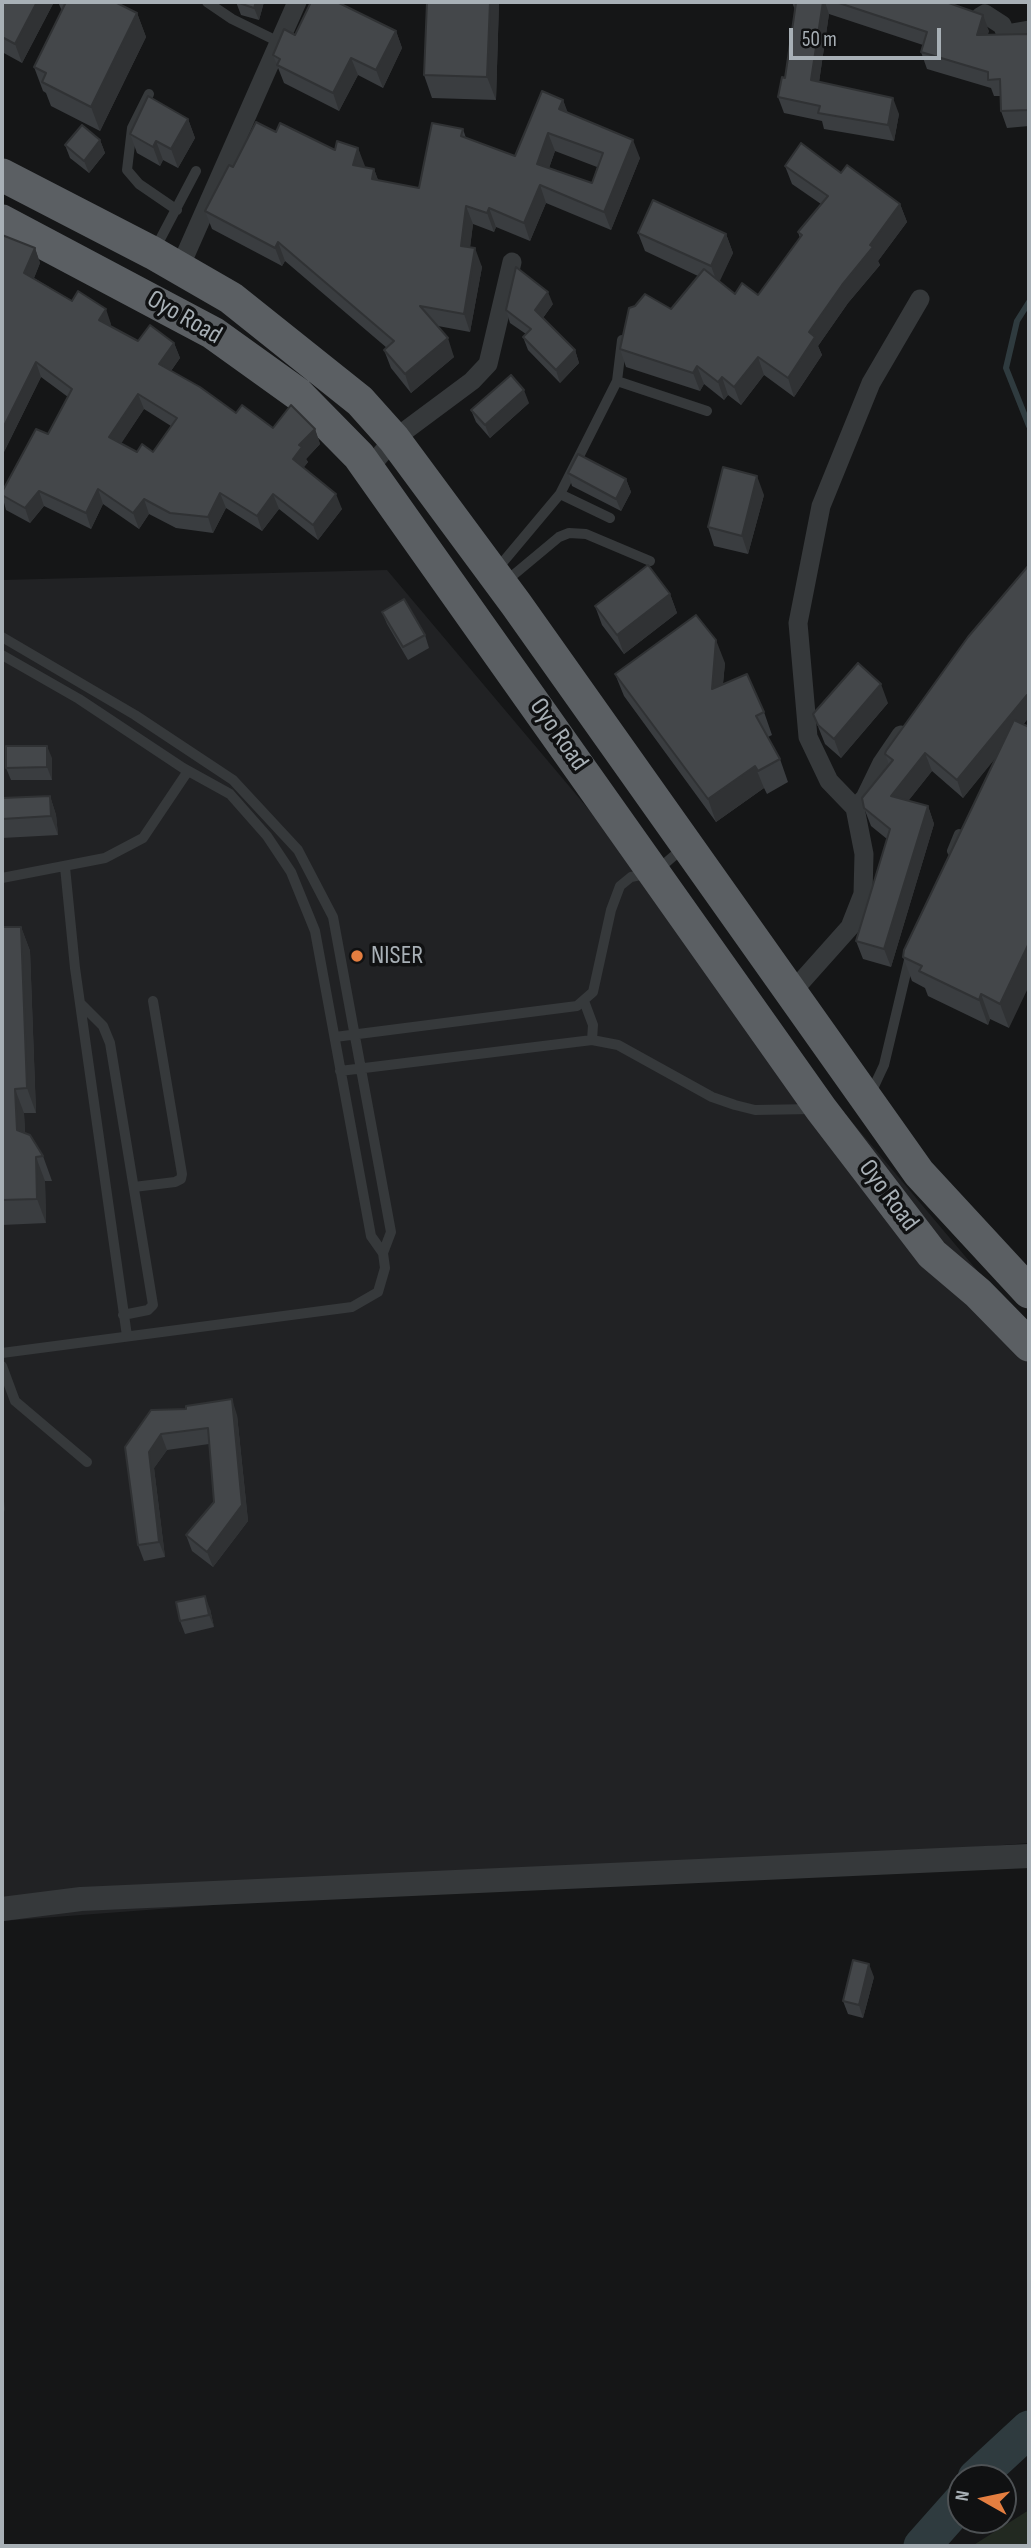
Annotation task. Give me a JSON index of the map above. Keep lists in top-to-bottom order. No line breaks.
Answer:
{"streets":{"highway":["Oyo Road"]},"places":["NISER"],"scale_bar":"50 m","north":"left"}
